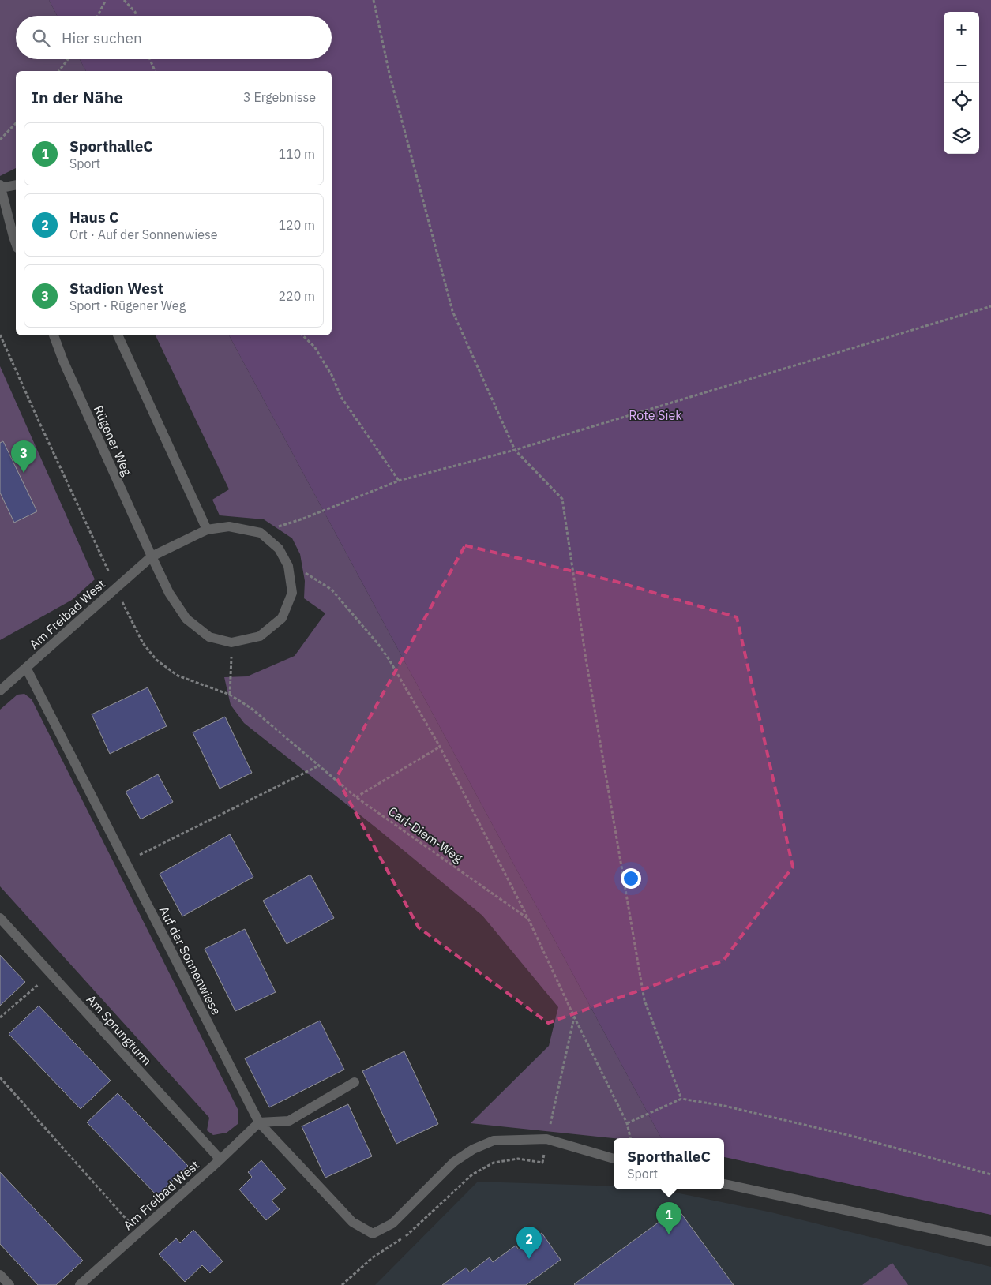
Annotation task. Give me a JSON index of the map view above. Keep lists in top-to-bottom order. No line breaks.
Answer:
{"streets":{"street":["Rügener Weg","Am Freibad West","Auf der Sonnenwiese","Am Sprungturm"],"path":["Carl-Diem-Weg"]},"crossings":[["Rügener Weg","Am Freibad West"],["Am Freibad West","Carl-Diem-Weg"],["Am Freibad West","Auf der Sonnenwiese"],["Am Freibad West","Am Sprungturm"]],"parks":["Rote Siek"],"page":{"map_buttons":["+","−"],"search":"Hier suchen","heading":["In der Nähe","3 Ergebnisse"],"list":[{"mark":"1","name":"SporthalleC","note":"Sport","value":"110 m"},{"mark":"2","name":"Haus C","note":"Ort · Auf der Sonnenwiese","value":"120 m"},{"mark":"3","name":"Stadion West","note":"Sport · Rügener Weg","value":"220 m"}],"pins":["3","1","2"],"popup":["SporthalleC","Sport"]}}
